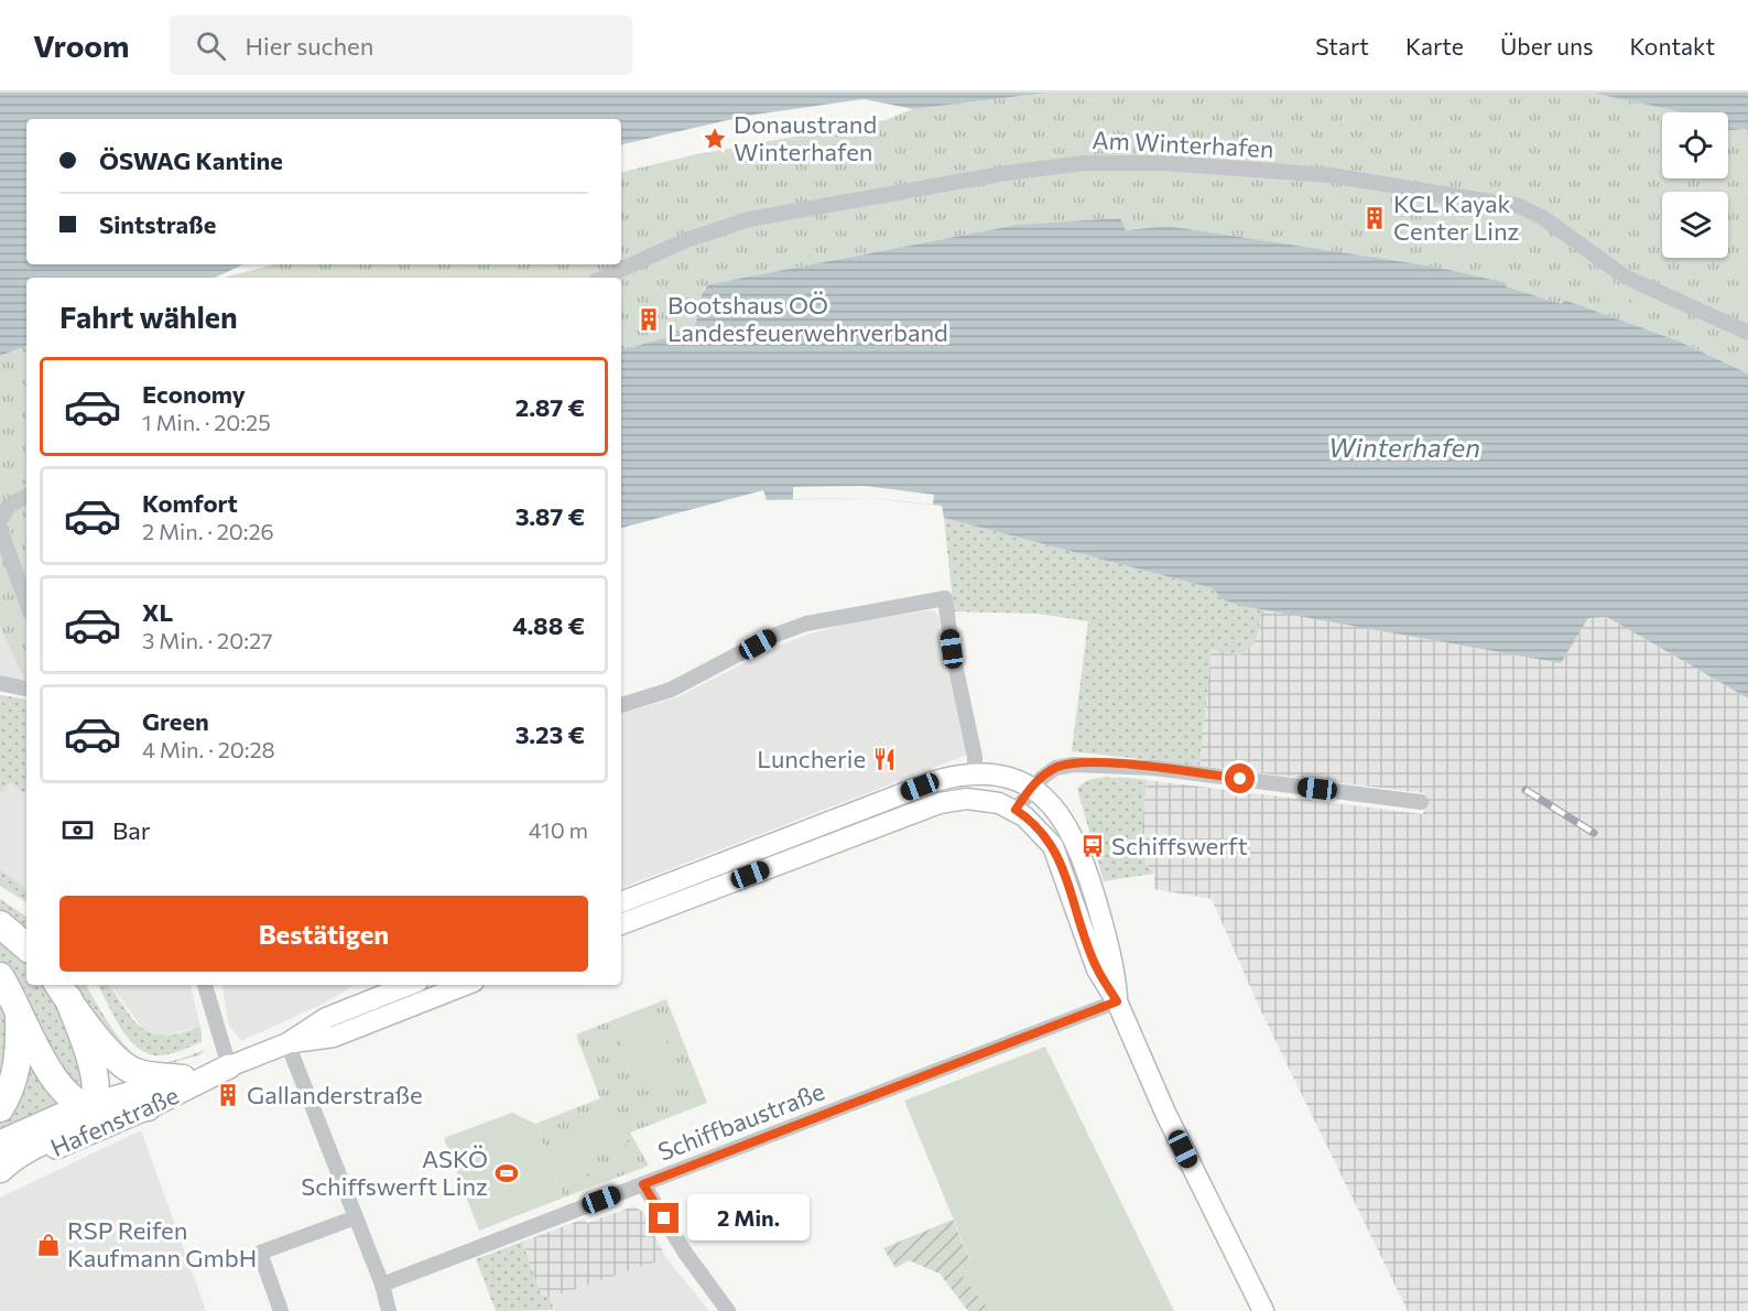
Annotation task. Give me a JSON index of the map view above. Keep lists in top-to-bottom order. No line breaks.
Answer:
{"streets":{"main road":["Hafenstraße"],"street":["Am Winterhafen","Schiffbaustraße"]},"water":["Winterhafen"],"places":{"place":["Donaustrand Winterhafen"],"building":["KCL Kayak Center Linz","Bootshaus OÖ Landesfeuerwehrverband","Gallanderstraße"],"restaurant":["Luncherie"],"bus stop":["Schiffswerft"],"sports":["ASKÖ Schiffswerft Linz"],"shop":["RSP Reifen Kaufmann GmbH"]},"page":{"header":"Vroom","search":"Hier suchen","nav":["Start","Karte","Über uns","Kontakt"],"banner":["ÖSWAG Kantine","Sintstraße"],"heading":"Fahrt wählen","list":[{"name":"Economy","note":"1 Min. · 20:25","value":"2.87 €"},{"name":"Komfort","note":"2 Min. · 20:26","value":"3.87 €"},{"name":"XL","note":"3 Min. · 20:27","value":"4.88 €"},{"name":"Green","note":"4 Min. · 20:28","value":"3.23 €"}],"pay":["Bar","410 m"],"buttons":"Bestätigen","bubble":"2 Min."}}
